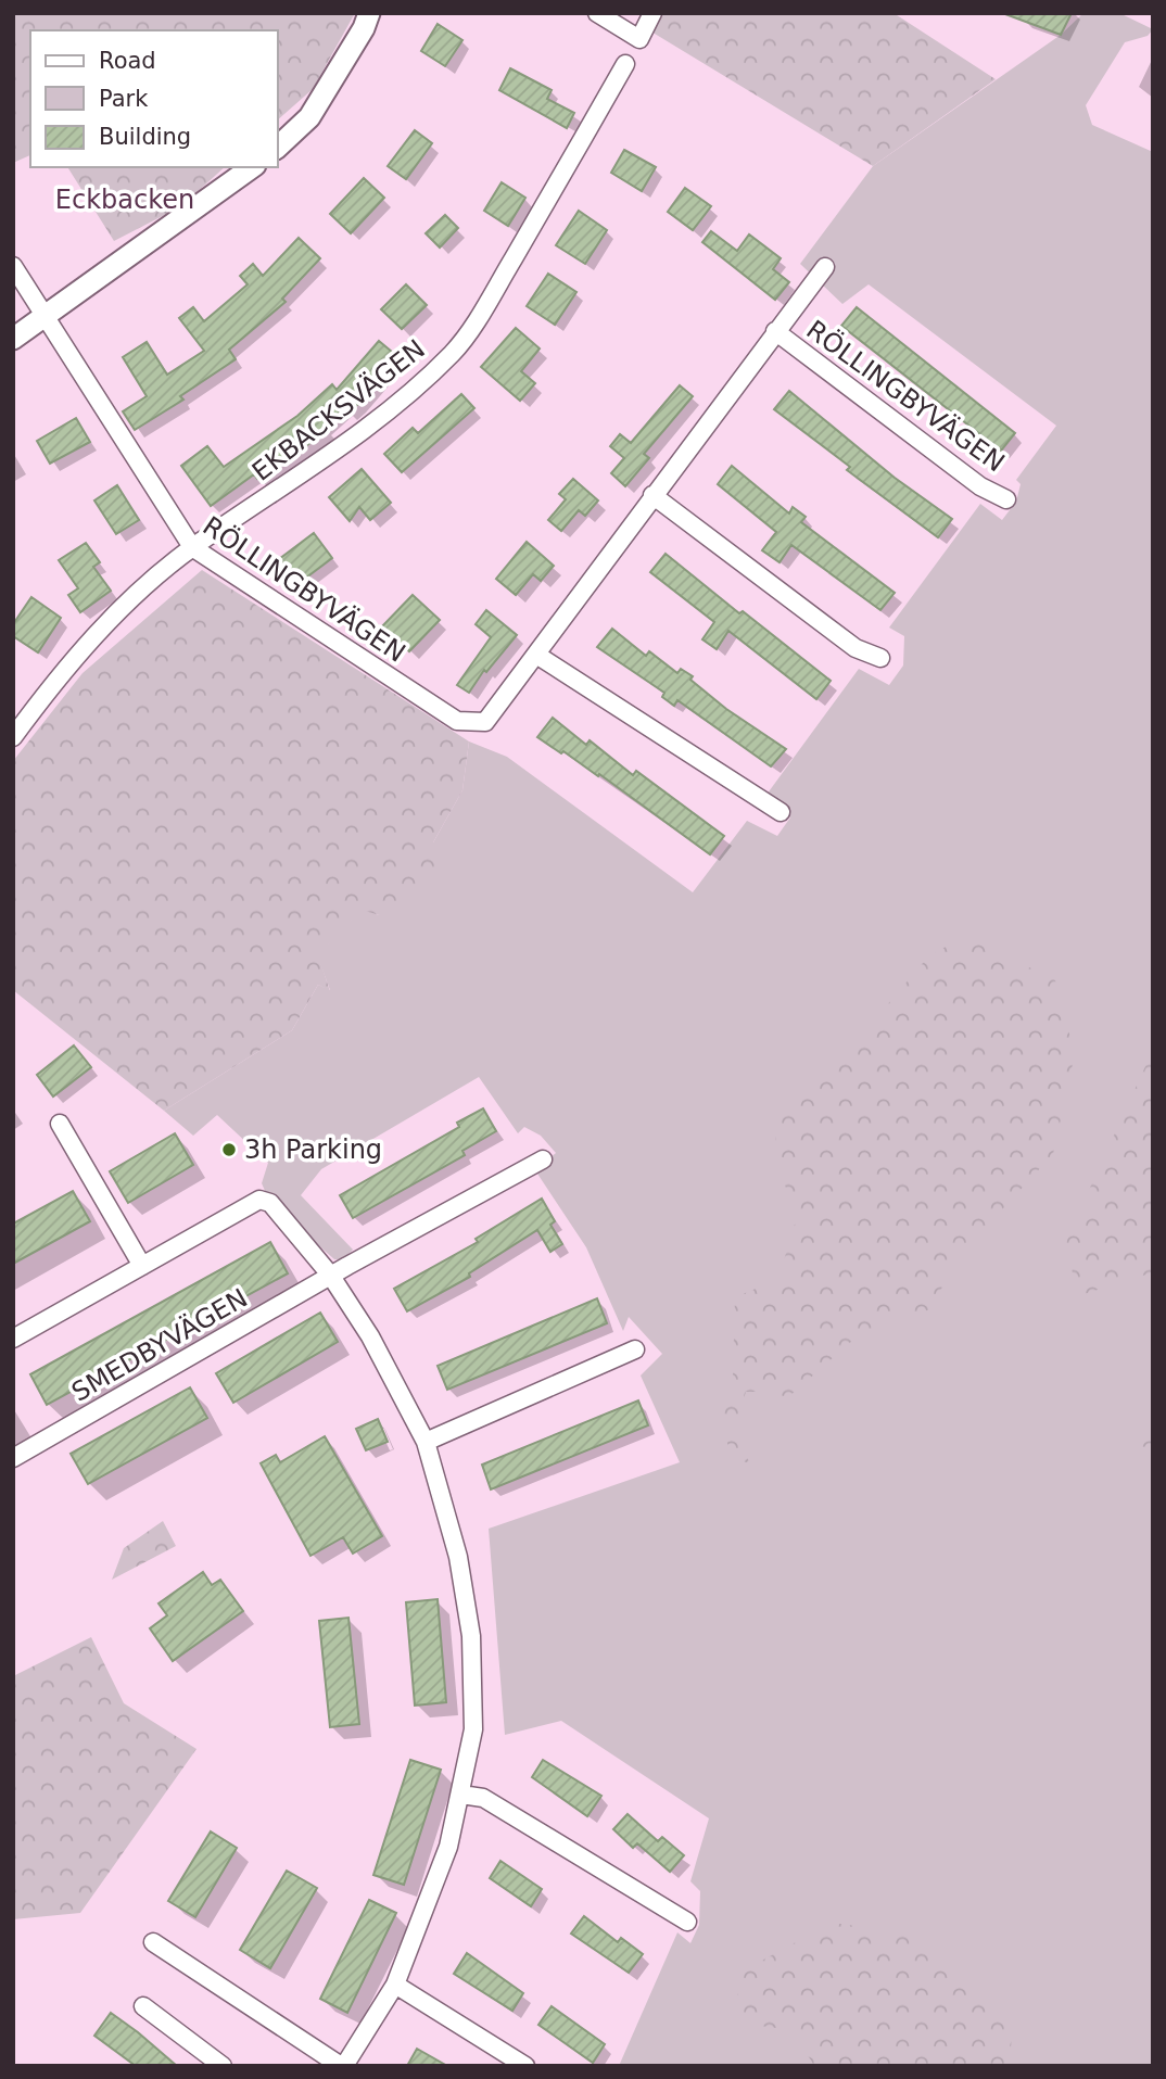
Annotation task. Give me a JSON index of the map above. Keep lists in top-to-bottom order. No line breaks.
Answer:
{"streets":{"street":["RÖLLINGBYVÄGEN","EKBACKSVÄGEN","SMEDBYVÄGEN"]},"crossings":[["RÖLLINGBYVÄGEN","EKBACKSVÄGEN"]],"parks":["Eckbacken"],"places":["3h Parking"],"legend":["Road","Park","Building"]}
